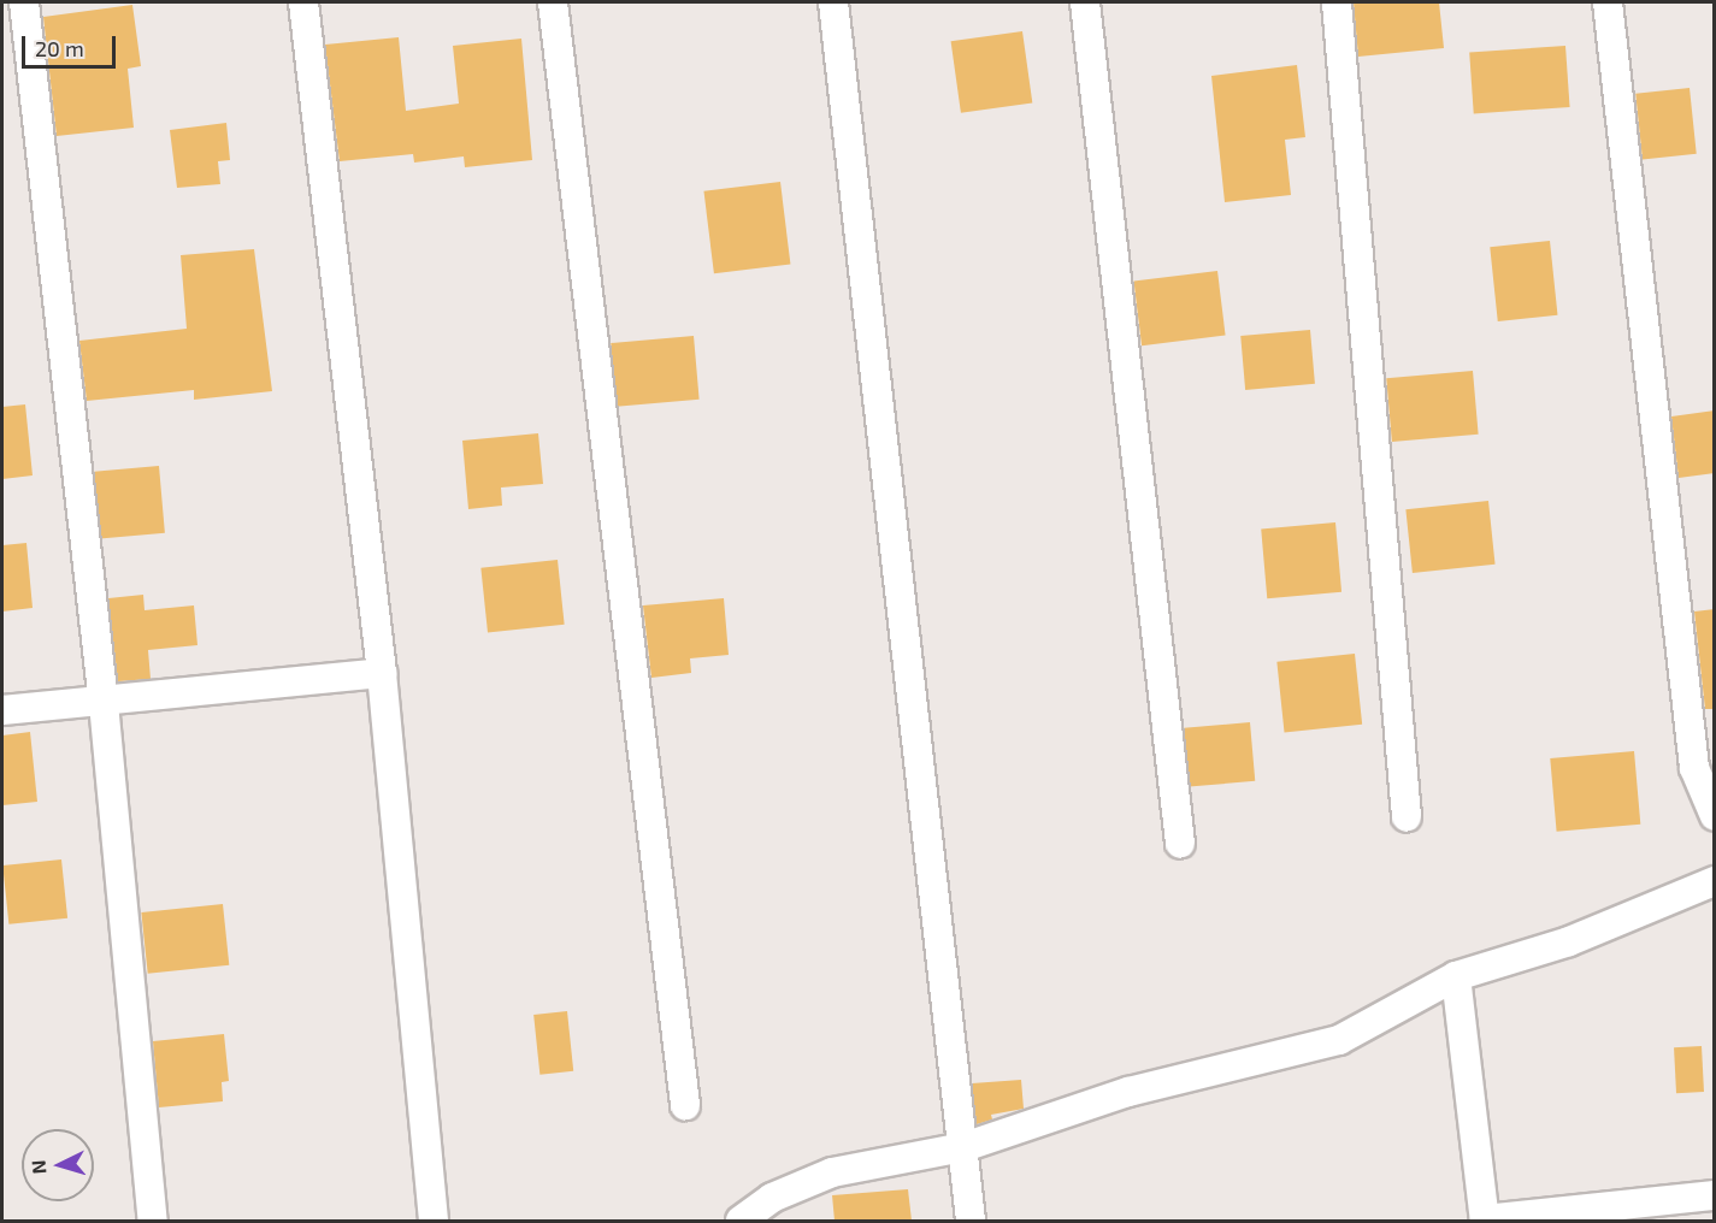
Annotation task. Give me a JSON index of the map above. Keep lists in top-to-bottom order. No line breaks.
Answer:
{"scale_bar":"20 m","north":"left"}
